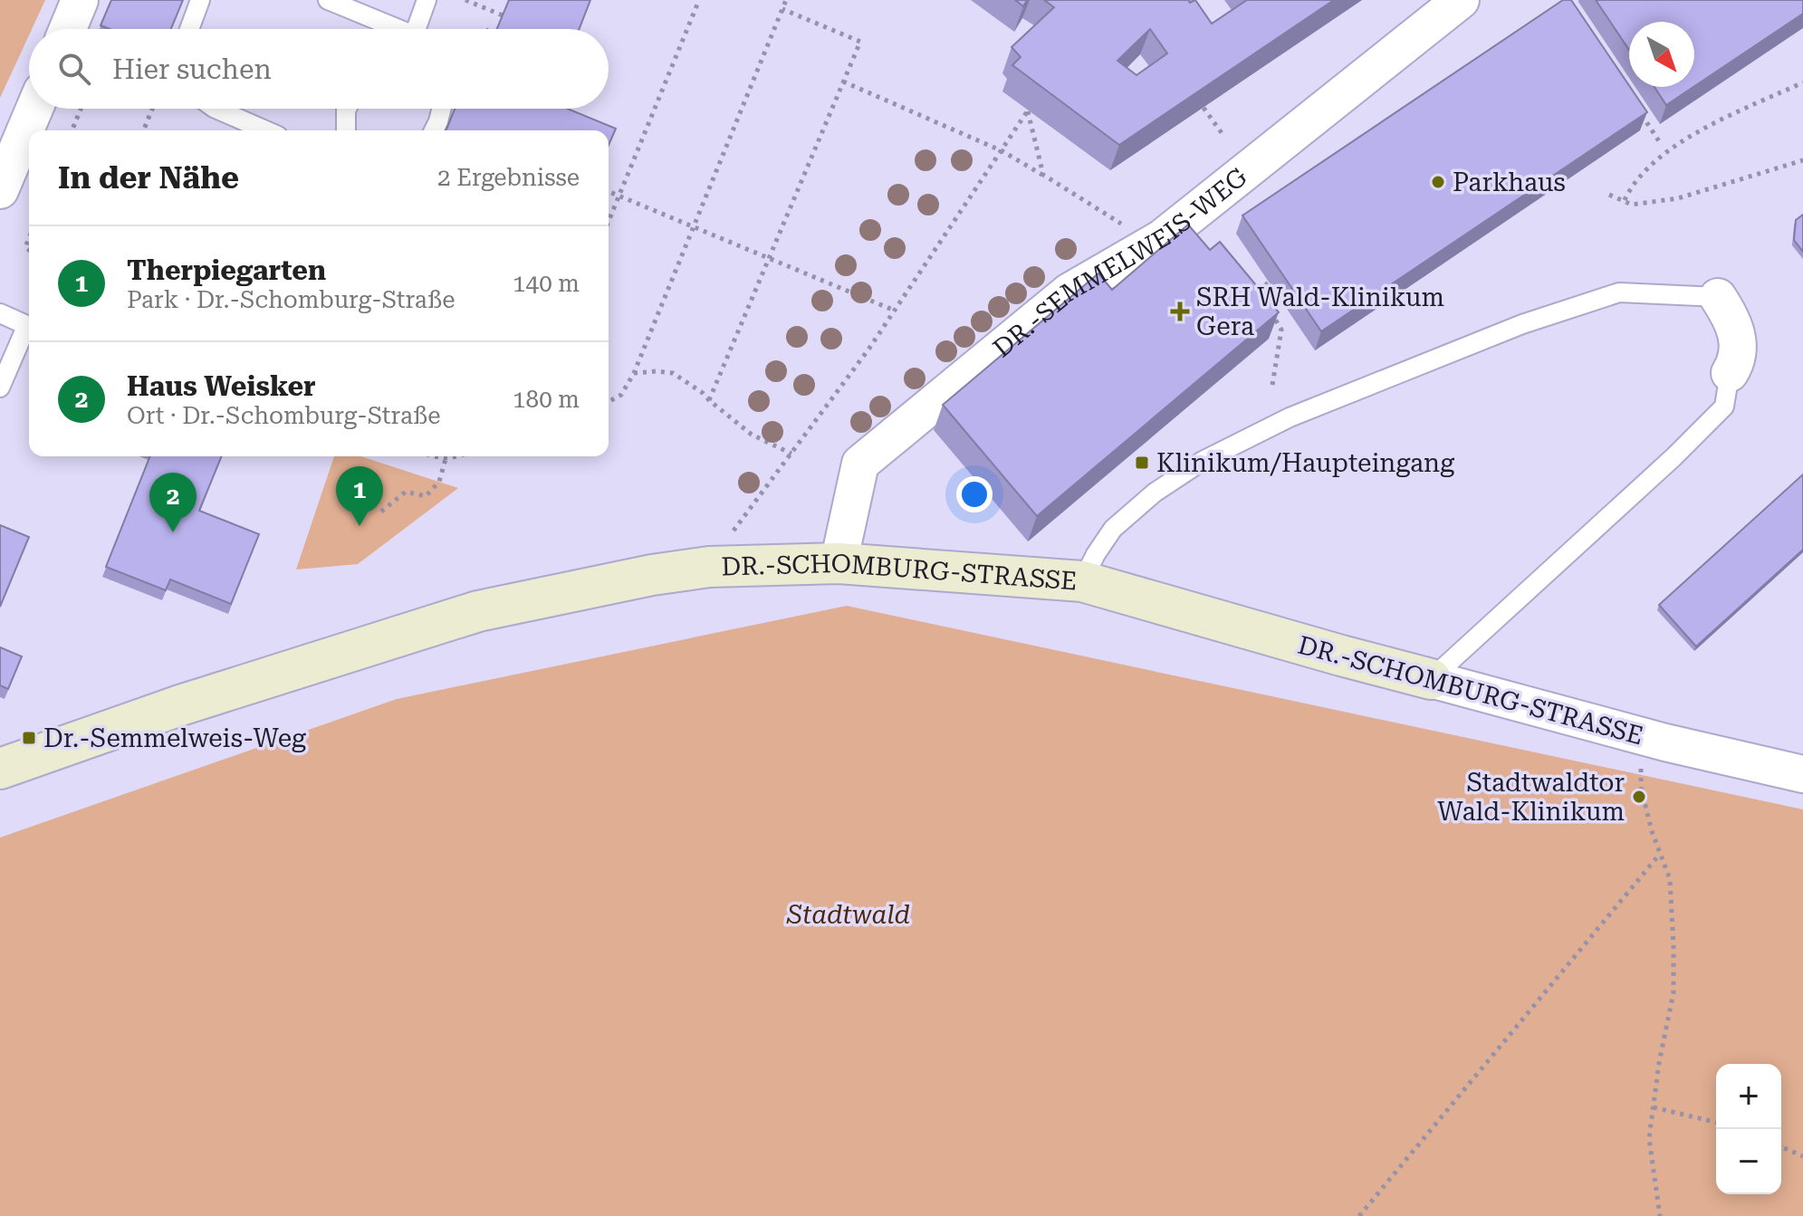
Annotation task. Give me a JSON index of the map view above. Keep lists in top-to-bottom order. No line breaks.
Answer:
{"streets":{"street":["DR.-SEMMELWEIS-WEG","DR.-SCHOMBURG-STRASSE"]},"crossings":[["DR.-SEMMELWEIS-WEG","DR.-SCHOMBURG-STRASSE"]],"parks":["Stadtwald"],"places":{"other":["Parkhaus","Stadtwaldtor Wald-Klinikum"],"health":["SRH Wald-Klinikum Gera"],"transit":["Klinikum/Haupteingang","Dr.-Semmelweis-Weg"]},"north":"bottom right","page":{"search":"Hier suchen","heading":["In der Nähe","2 Ergebnisse"],"list":[{"mark":"1","name":"Therpiegarten","note":"Park · Dr.-Schomburg-Straße","value":"140 m"},{"mark":"2","name":"Haus Weisker","note":"Ort · Dr.-Schomburg-Straße","value":"180 m"}],"pins":["1","2"],"map_buttons":["+","−"]}}
